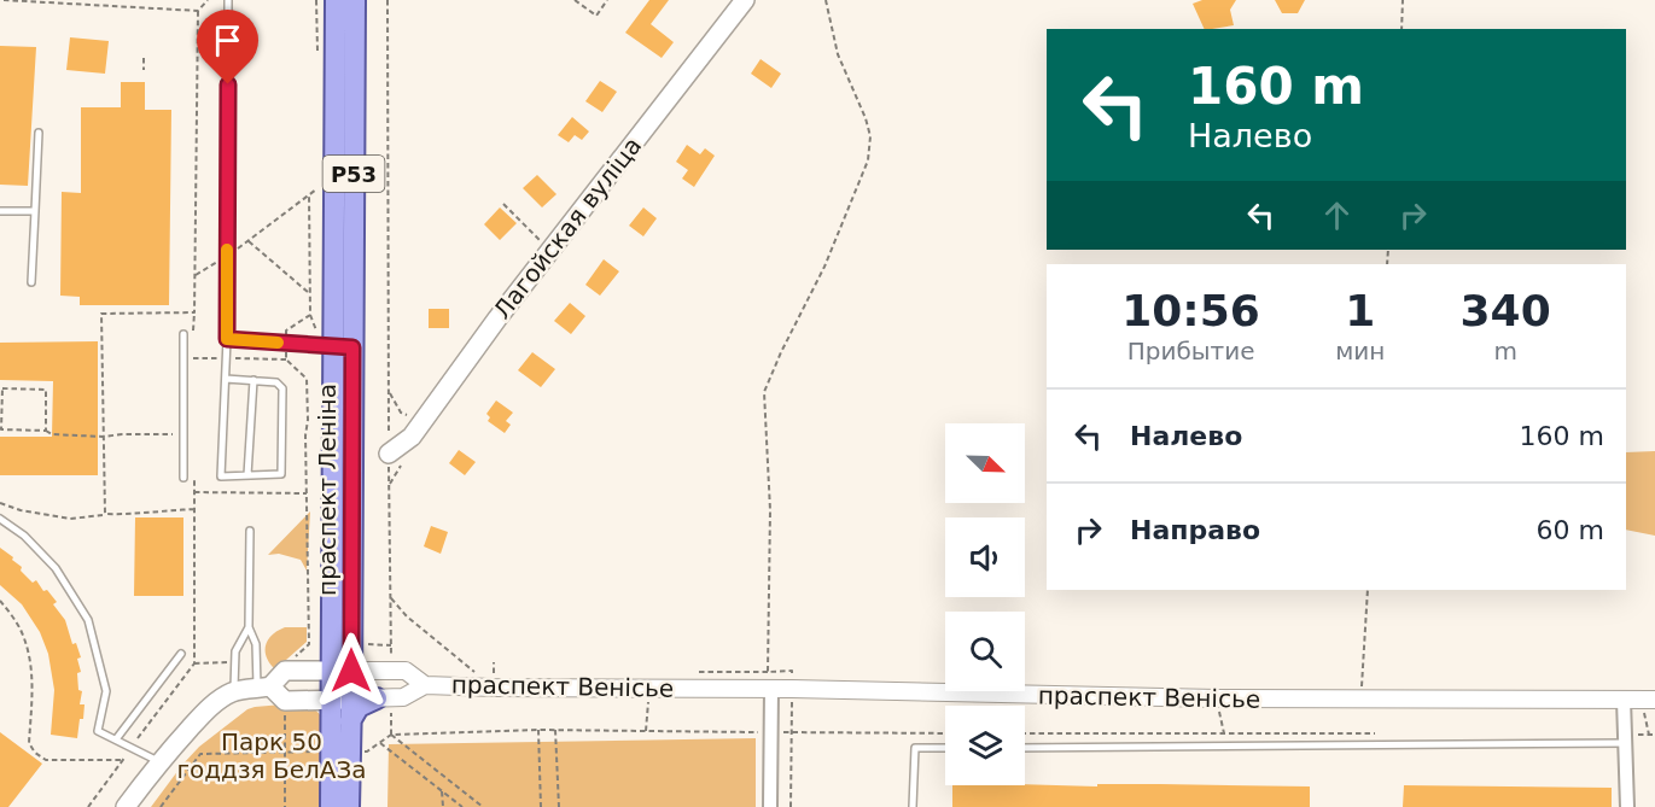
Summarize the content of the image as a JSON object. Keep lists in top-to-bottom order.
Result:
{
  "streets": {
    "main road": ["Р53", "Лагойская вуліца", "праспект Леніна"],
    "street": ["праспект Венісье"]
  },
  "crossings": [
    ["праспект Леніна", "праспект Венісье"]
  ],
  "parks": ["Парк 50 годдзя БелАЗа"],
  "north": "bottom right",
  "page": {
    "turn": ["160 m", "Налево"],
    "eta": [
      "10:56",
      "Прибытие",
      "1",
      "мин",
      "340",
      "m"
    ],
    "list": [
      {
        "name": "Налево",
        "value": "160 m"
      },
      {
        "name": "Направо",
        "value": "60 m"
      }
    ]
  }
}
